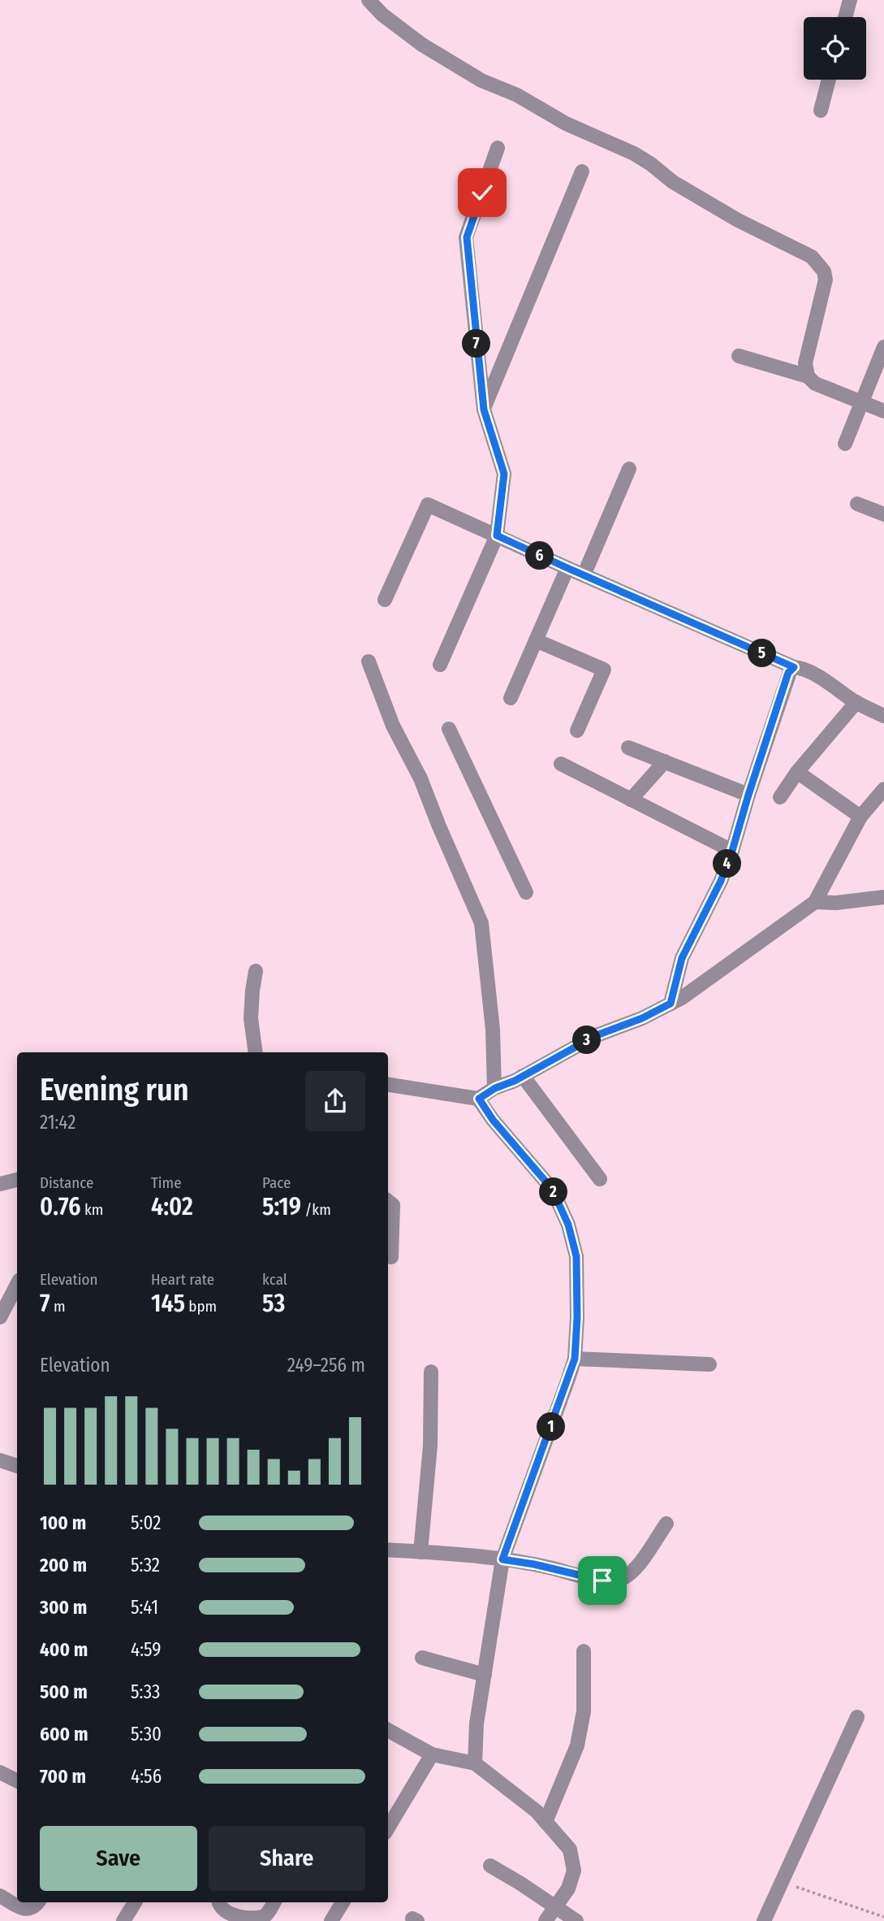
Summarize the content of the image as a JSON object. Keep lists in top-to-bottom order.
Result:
{
  "page": {
    "pins": [
      "7",
      "6",
      "5",
      "4",
      "3",
      "2",
      "1"
    ],
    "heading": ["Evening run", "21:42"],
    "stats": [
      ["Distance", "0.76 km"],
      ["Time", "4:02"],
      ["Pace", "5:19 /km"],
      ["Elevation", "7 m"],
      ["Heart rate", "145 bpm"],
      ["kcal", "53"]
    ],
    "chart": ["Elevation", "249–256 m"],
    "list": [
      {
        "name": "100 m",
        "note": "5:02"
      },
      {
        "name": "200 m",
        "note": "5:32"
      },
      {
        "name": "300 m",
        "note": "5:41"
      },
      {
        "name": "400 m",
        "note": "4:59"
      },
      {
        "name": "500 m",
        "note": "5:33"
      },
      {
        "name": "600 m",
        "note": "5:30"
      },
      {
        "name": "700 m",
        "note": "4:56"
      }
    ],
    "buttons": ["Save", "Share"]
  }
}
